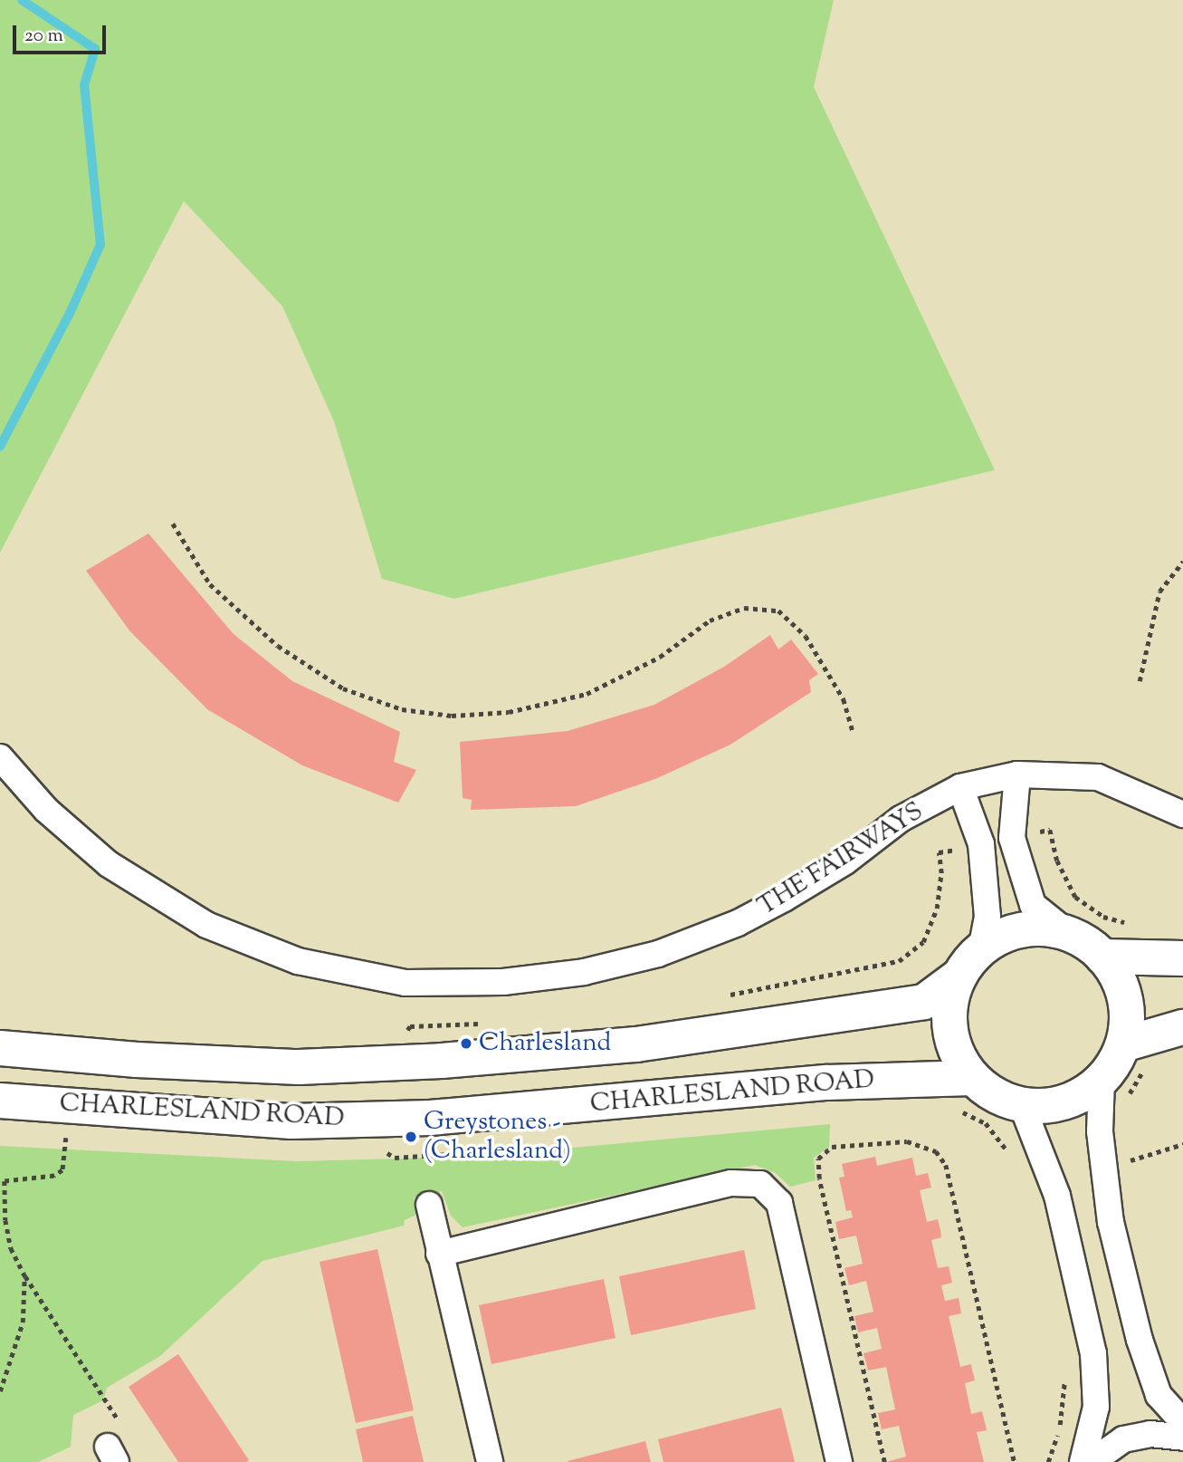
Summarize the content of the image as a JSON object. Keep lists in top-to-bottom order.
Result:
{
  "streets": {
    "main road": ["CHARLESLAND ROAD"],
    "street": ["THE FAIRWAYS"]
  },
  "places": ["Charlesland", "Greystones - (Charlesland)"],
  "scale_bar": "20 m"
}
